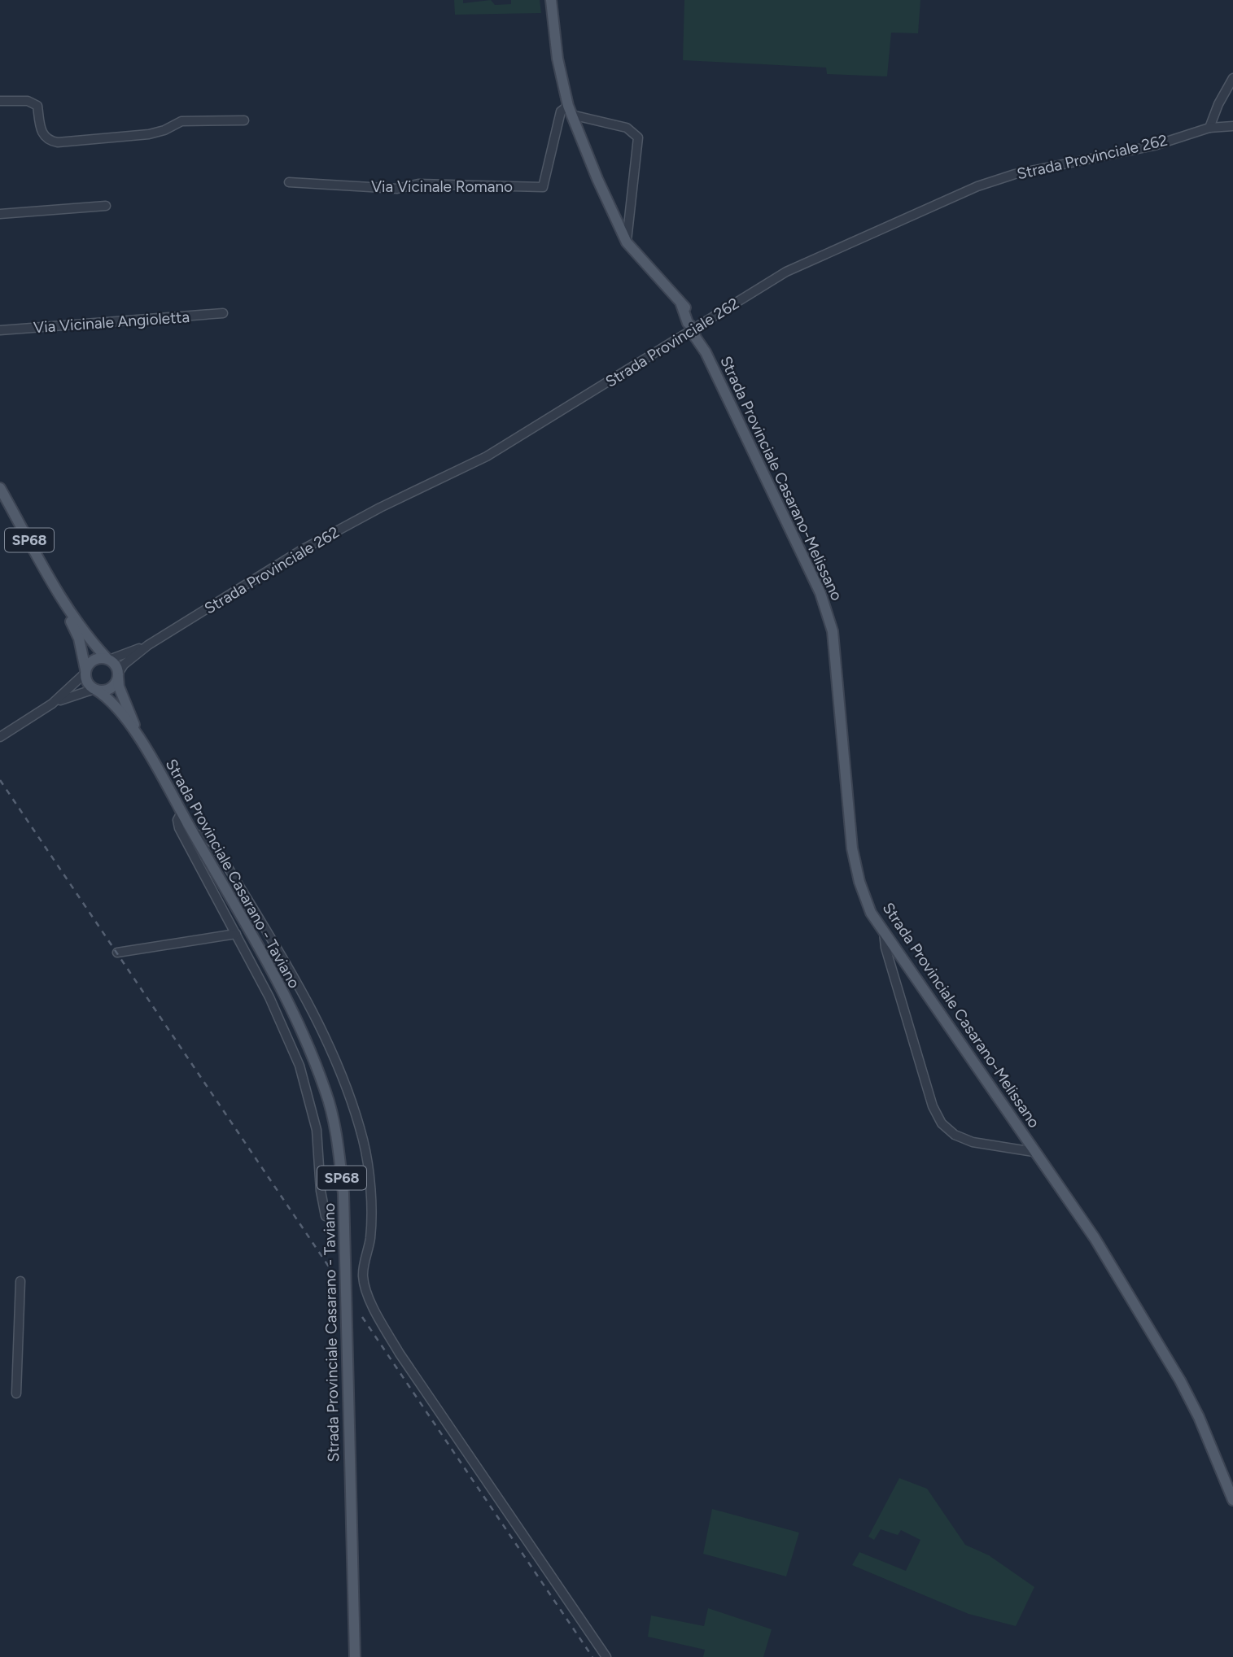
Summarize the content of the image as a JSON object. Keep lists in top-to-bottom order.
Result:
{
  "streets": {
    "main road": ["Strada Provinciale Casarano-Melissano", "SP68", "Strada Provinciale Casarano - Taviano"],
    "street": ["Strada Provinciale 262", "Via Vicinale Romano", "Via Vicinale Angioletta"]
  },
  "crossings": [
    ["Strada Provinciale 262", "Strada Provinciale Casarano-Melissano"],
    ["Via Vicinale Romano", "Strada Provinciale Casarano-Melissano"]
  ]
}
